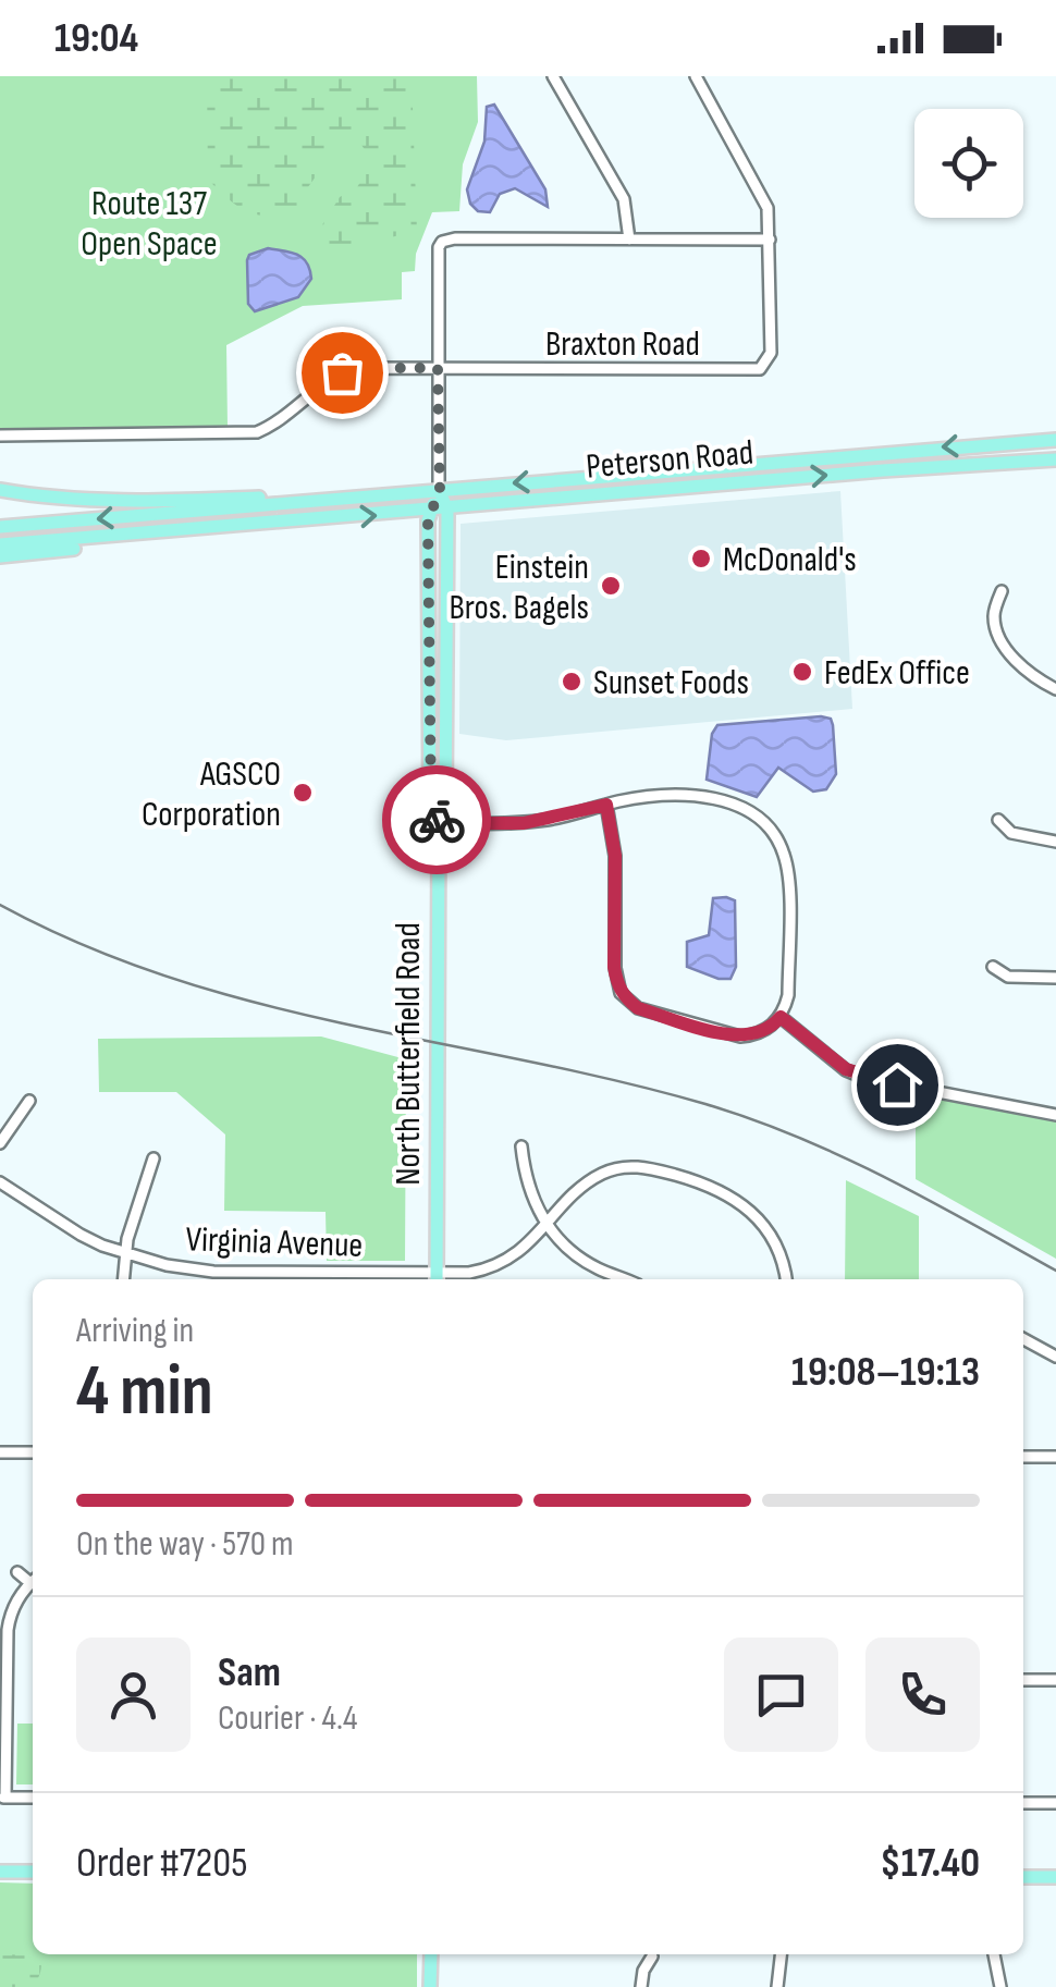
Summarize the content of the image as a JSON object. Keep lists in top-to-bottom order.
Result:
{
  "streets": {
    "main road": ["Peterson Road", "North Butterfield Road"],
    "street": ["Braxton Road", "Virginia Avenue"]
  },
  "crossings": [
    ["Braxton Road", "North Butterfield Road"],
    ["Peterson Road", "North Butterfield Road"],
    ["North Butterfield Road", "Virginia Avenue"]
  ],
  "parks": ["Route 137 Open Space"],
  "places": [
    "McDonald's",
    "Einstein Bros. Bagels",
    "FedEx Office",
    "Sunset Foods",
    "AGSCO Corporation"
  ],
  "page": {
    "status": "19:04",
    "heading": ["4 min", "Arriving in", "19:08–19:13"],
    "panel": [
      "Sam",
      "Courier · 4.4",
      "Order #7205",
      "$17.40"
    ],
    "bar": "On the way · 570 m"
  }
}
